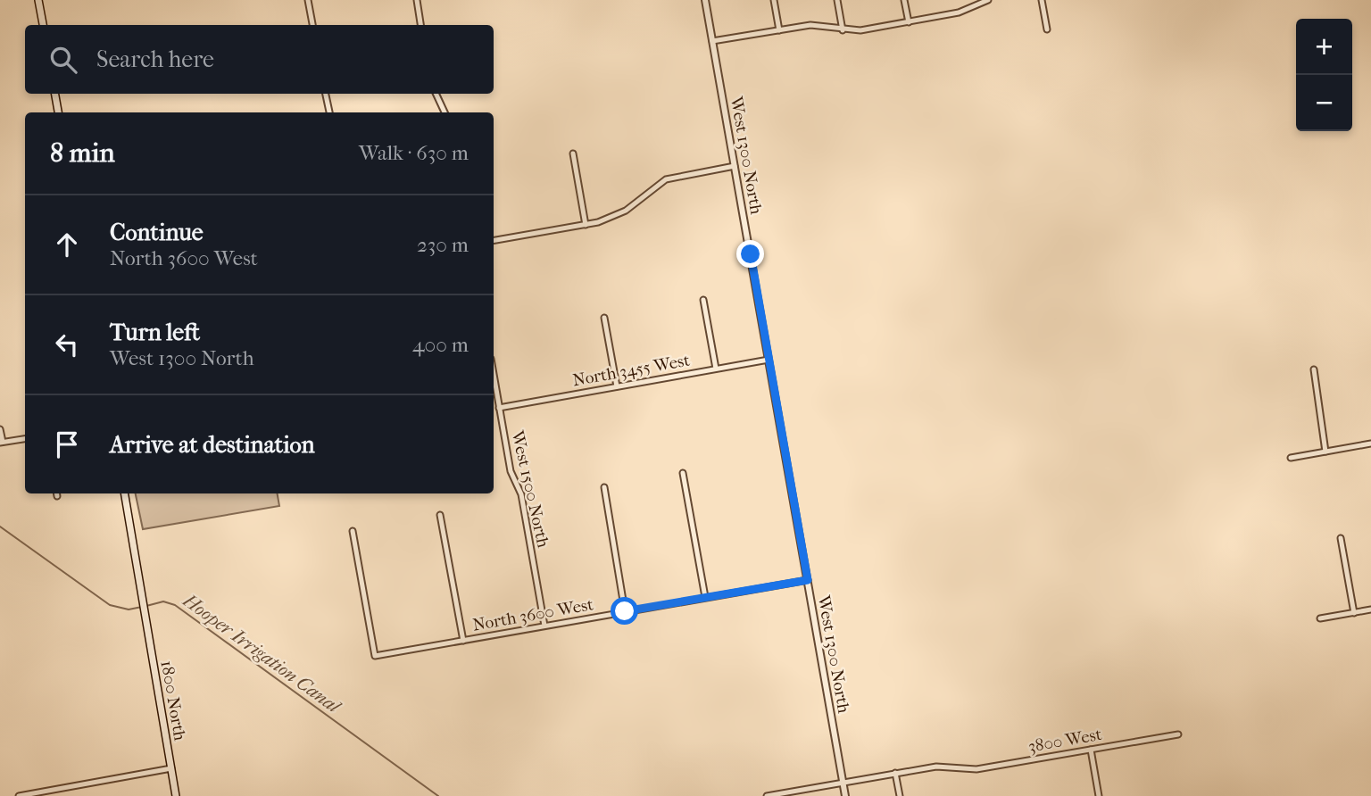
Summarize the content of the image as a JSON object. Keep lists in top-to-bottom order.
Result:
{
  "streets": {
    "main road": ["1800 North"],
    "street": [
      "West 1300 North",
      "North 3455 West",
      "West 1500 North",
      "North 3600 West",
      "3800 West"
    ]
  },
  "crossings": [
    ["West 1300 North", "North 3455 West"],
    ["West 1300 North", "North 3600 West"],
    ["West 1300 North", "3800 West"],
    ["North 3455 West", "West 1500 North"],
    ["West 1500 North", "North 3600 West"]
  ],
  "water": ["Hooper Irrigation Canal"],
  "page": {
    "map_buttons": ["+", "−"],
    "search": "Search here",
    "heading": ["8 min", "Walk · 630 m"],
    "list": [
      ["Continue", "North 3600 West", "230 m"],
      ["Turn left", "West 1300 North", "400 m"],
      "Arrive at destination"
    ]
  }
}
